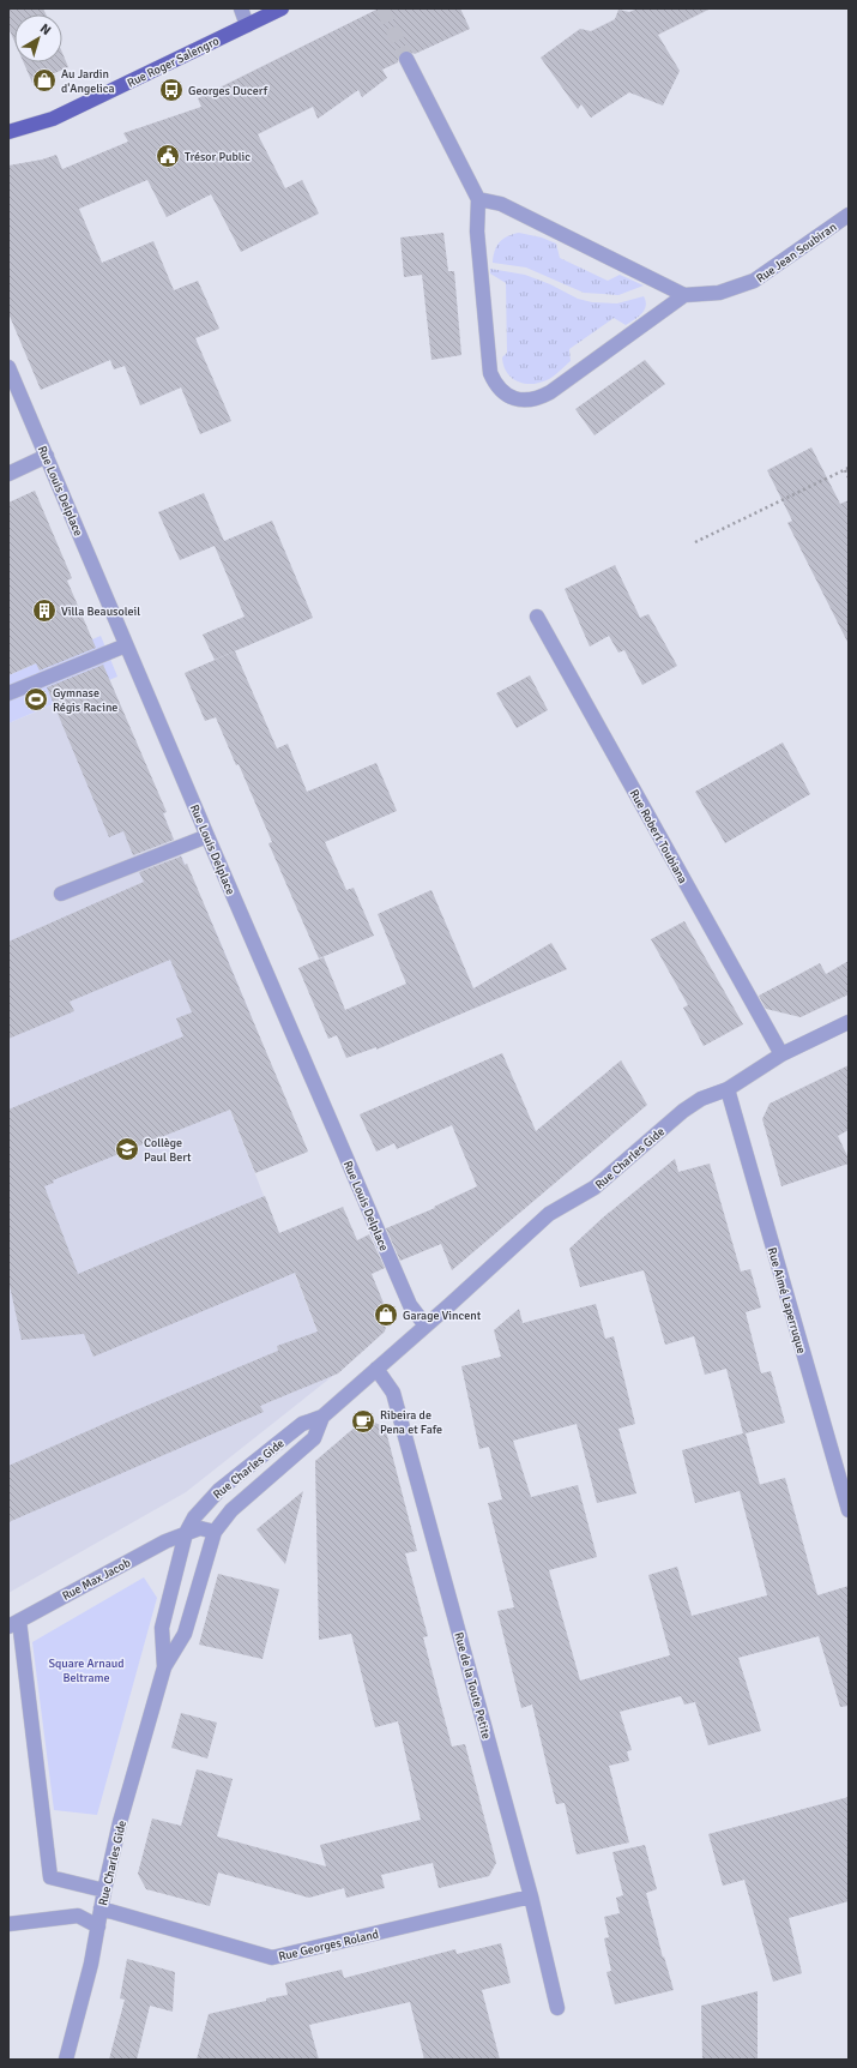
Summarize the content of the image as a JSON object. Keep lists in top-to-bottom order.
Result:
{
  "streets": {
    "main road": ["Rue Roger Salengro"],
    "street": [
      "Rue Jean Soubiran",
      "Rue Louis Delplace",
      "Rue Robert Toubiana",
      "Rue Charles Gide",
      "Rue Aimé Laperruque",
      "Rue Max Jacob",
      "Rue de la Toute Petite",
      "Rue Georges Roland"
    ]
  },
  "crossings": [
    ["Rue Louis Delplace", "Rue Charles Gide"],
    ["Rue Robert Toubiana", "Rue Charles Gide"],
    ["Rue Charles Gide", "Rue Aimé Laperruque"],
    ["Rue Charles Gide", "Rue Max Jacob"],
    ["Rue Charles Gide", "Rue de la Toute Petite"],
    ["Rue Charles Gide", "Rue Georges Roland"],
    ["Rue de la Toute Petite", "Rue Georges Roland"]
  ],
  "parks": ["Square Arnaud Beltrame"],
  "places": {
    "shop": ["Au Jardin d'Angelica", "Garage Vincent"],
    "bus stop": ["Georges Ducerf"],
    "public building": ["Trésor Public"],
    "building": ["Villa Beausoleil"],
    "sports": ["Gymnase Régis Racine"],
    "school or university": ["Collège Paul Bert"],
    "cafe": ["Ribeira de Pena et Fafe"]
  },
  "north": "top right"
}
